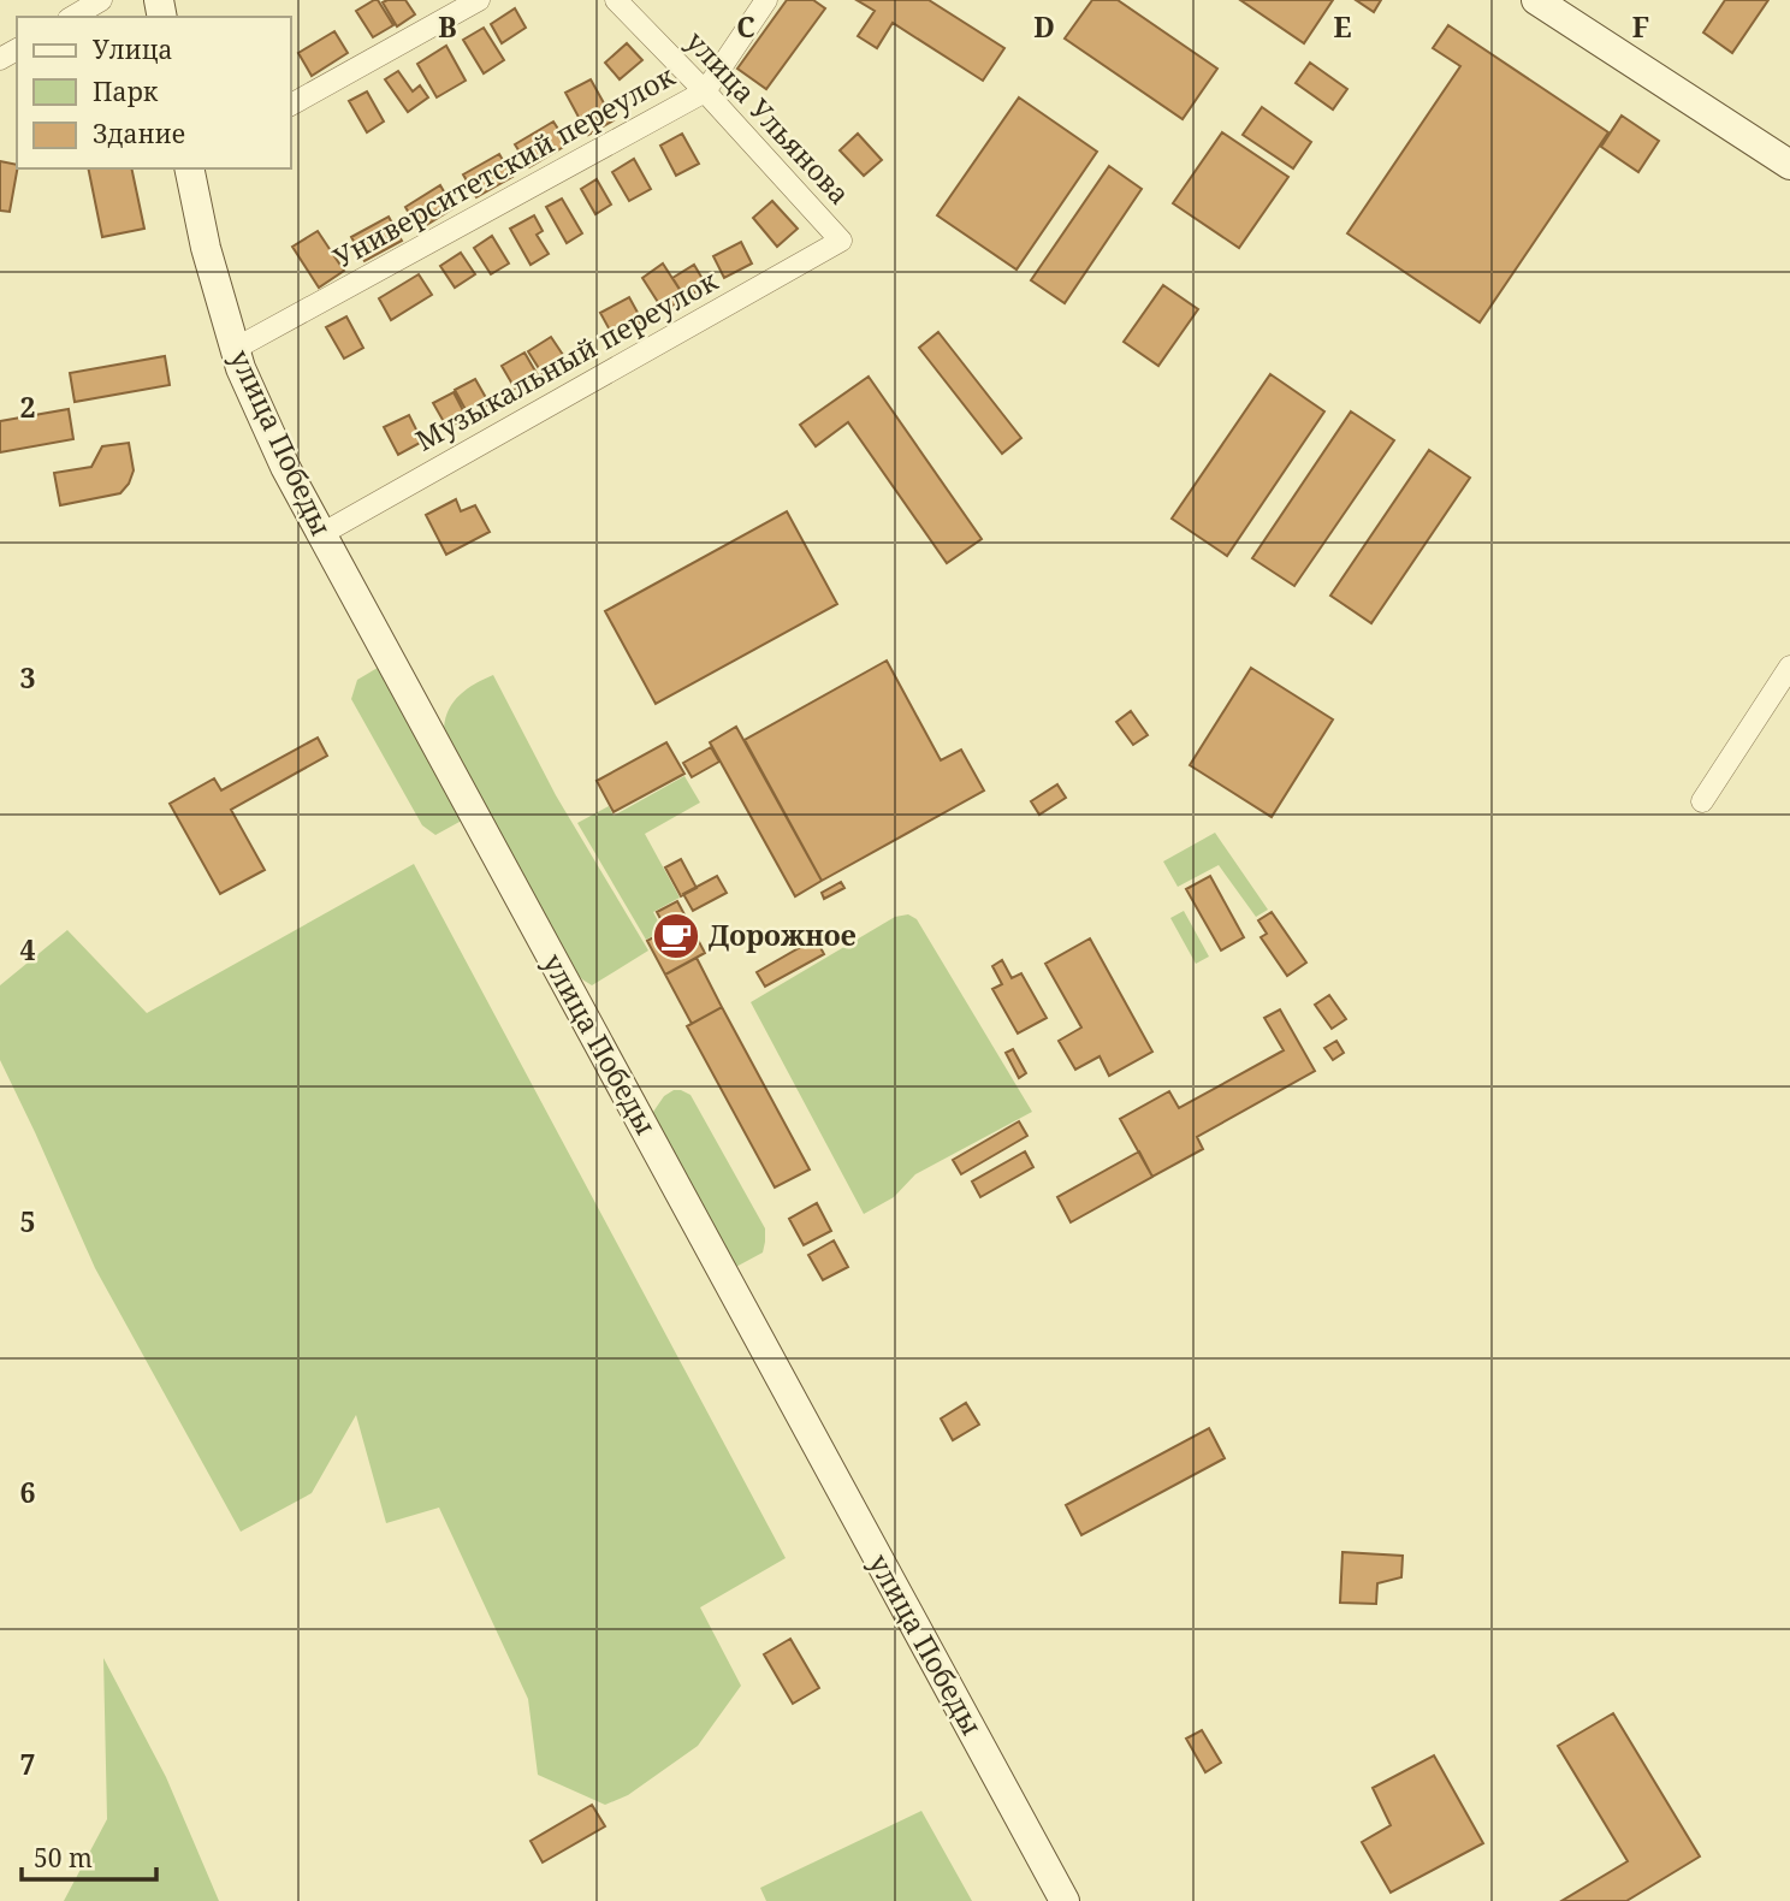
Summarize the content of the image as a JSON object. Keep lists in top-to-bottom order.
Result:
{
  "streets": {
    "main road": ["улица Победы"],
    "street": ["улица Ульянова", "Университетский переулок", "Музыкальный переулок"]
  },
  "crossings": [
    ["улица Ульянова", "Университетский переулок"],
    ["улица Ульянова", "Музыкальный переулок"],
    ["Университетский переулок", "улица Победы"],
    ["Музыкальный переулок", "улица Победы"]
  ],
  "places": {
    "cafe": ["Дорожное"]
  },
  "legend": ["Улица", "Парк", "Здание"],
  "scale_bar": "50 m",
  "grid": {
    "columns": [
      "B",
      "C",
      "D",
      "E",
      "F"
    ],
    "rows": [
      "2",
      "3",
      "4",
      "5",
      "6",
      "7"
    ]
  }
}
